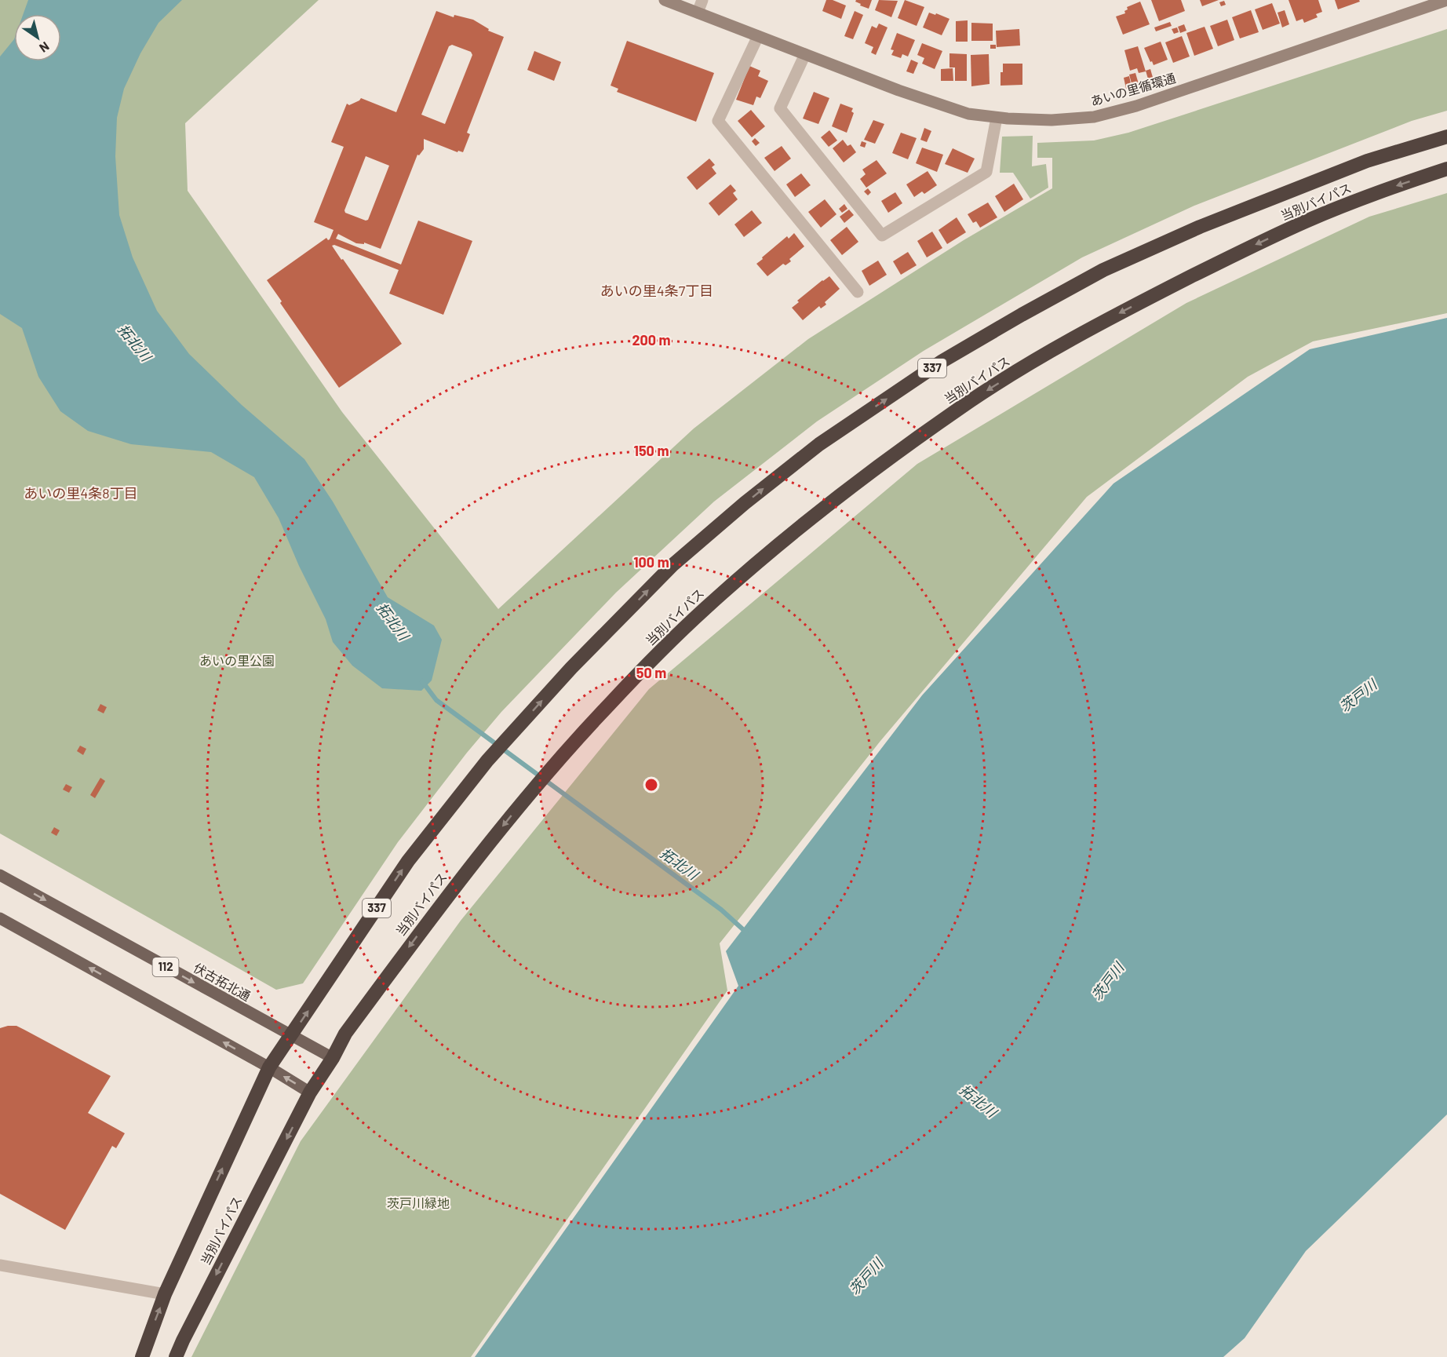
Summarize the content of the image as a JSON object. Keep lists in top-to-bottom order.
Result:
{
  "streets": {
    "highway": ["当別バイパス", "337"],
    "main road": ["112", "伏古拓北通"],
    "street": ["あいの里循環通"]
  },
  "crossings": [
    ["当別バイパス", "伏古拓北通"]
  ],
  "districts": ["あいの里4条7丁目", "あいの里4条8丁目"],
  "water": ["拓北川", "茨戸川"],
  "parks": ["あいの里公園", "茨戸川緑地"],
  "north": "bottom right",
  "rings": [
    "200 m",
    "150 m",
    "100 m",
    "50 m"
  ]
}
